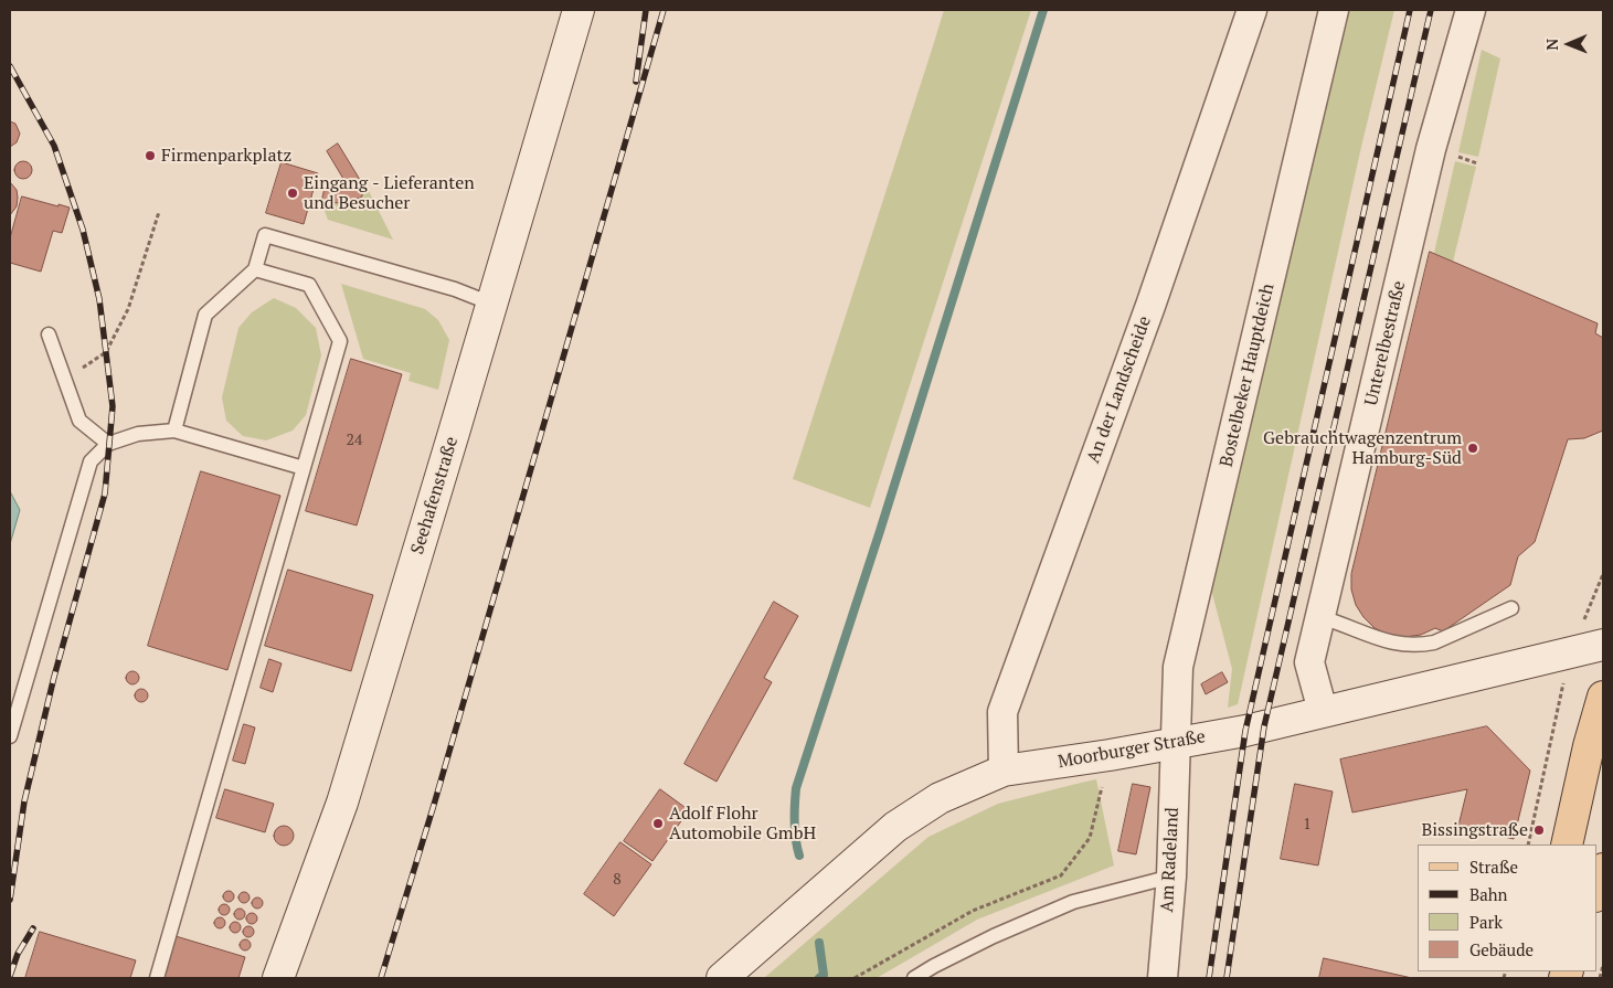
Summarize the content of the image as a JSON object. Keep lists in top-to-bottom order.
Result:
{
  "streets": {
    "main road": ["Seehafenstraße", "Moorburger Straße"],
    "street": [
      "Unterelbestraße",
      "Bostelbeker Hauptdeich",
      "An der Landscheide",
      "Am Radeland"
    ]
  },
  "crossings": [
    ["Unterelbestraße", "Moorburger Straße"],
    ["Bostelbeker Hauptdeich", "Moorburger Straße"],
    ["Bostelbeker Hauptdeich", "Am Radeland"],
    ["An der Landscheide", "Moorburger Straße"],
    ["Moorburger Straße", "Am Radeland"]
  ],
  "places": [
    "Firmenparkplatz",
    "Eingang - Lieferanten und Besucher",
    "Gebrauchtwagenzentrum Hamburg-Süd",
    "Adolf Flohr Automobile GmbH",
    "Bissingstraße"
  ],
  "house_numbers": ["24", "1", "8"],
  "legend": [
    "Straße",
    "Bahn",
    "Park",
    "Gebäude"
  ],
  "north": "left"
}
